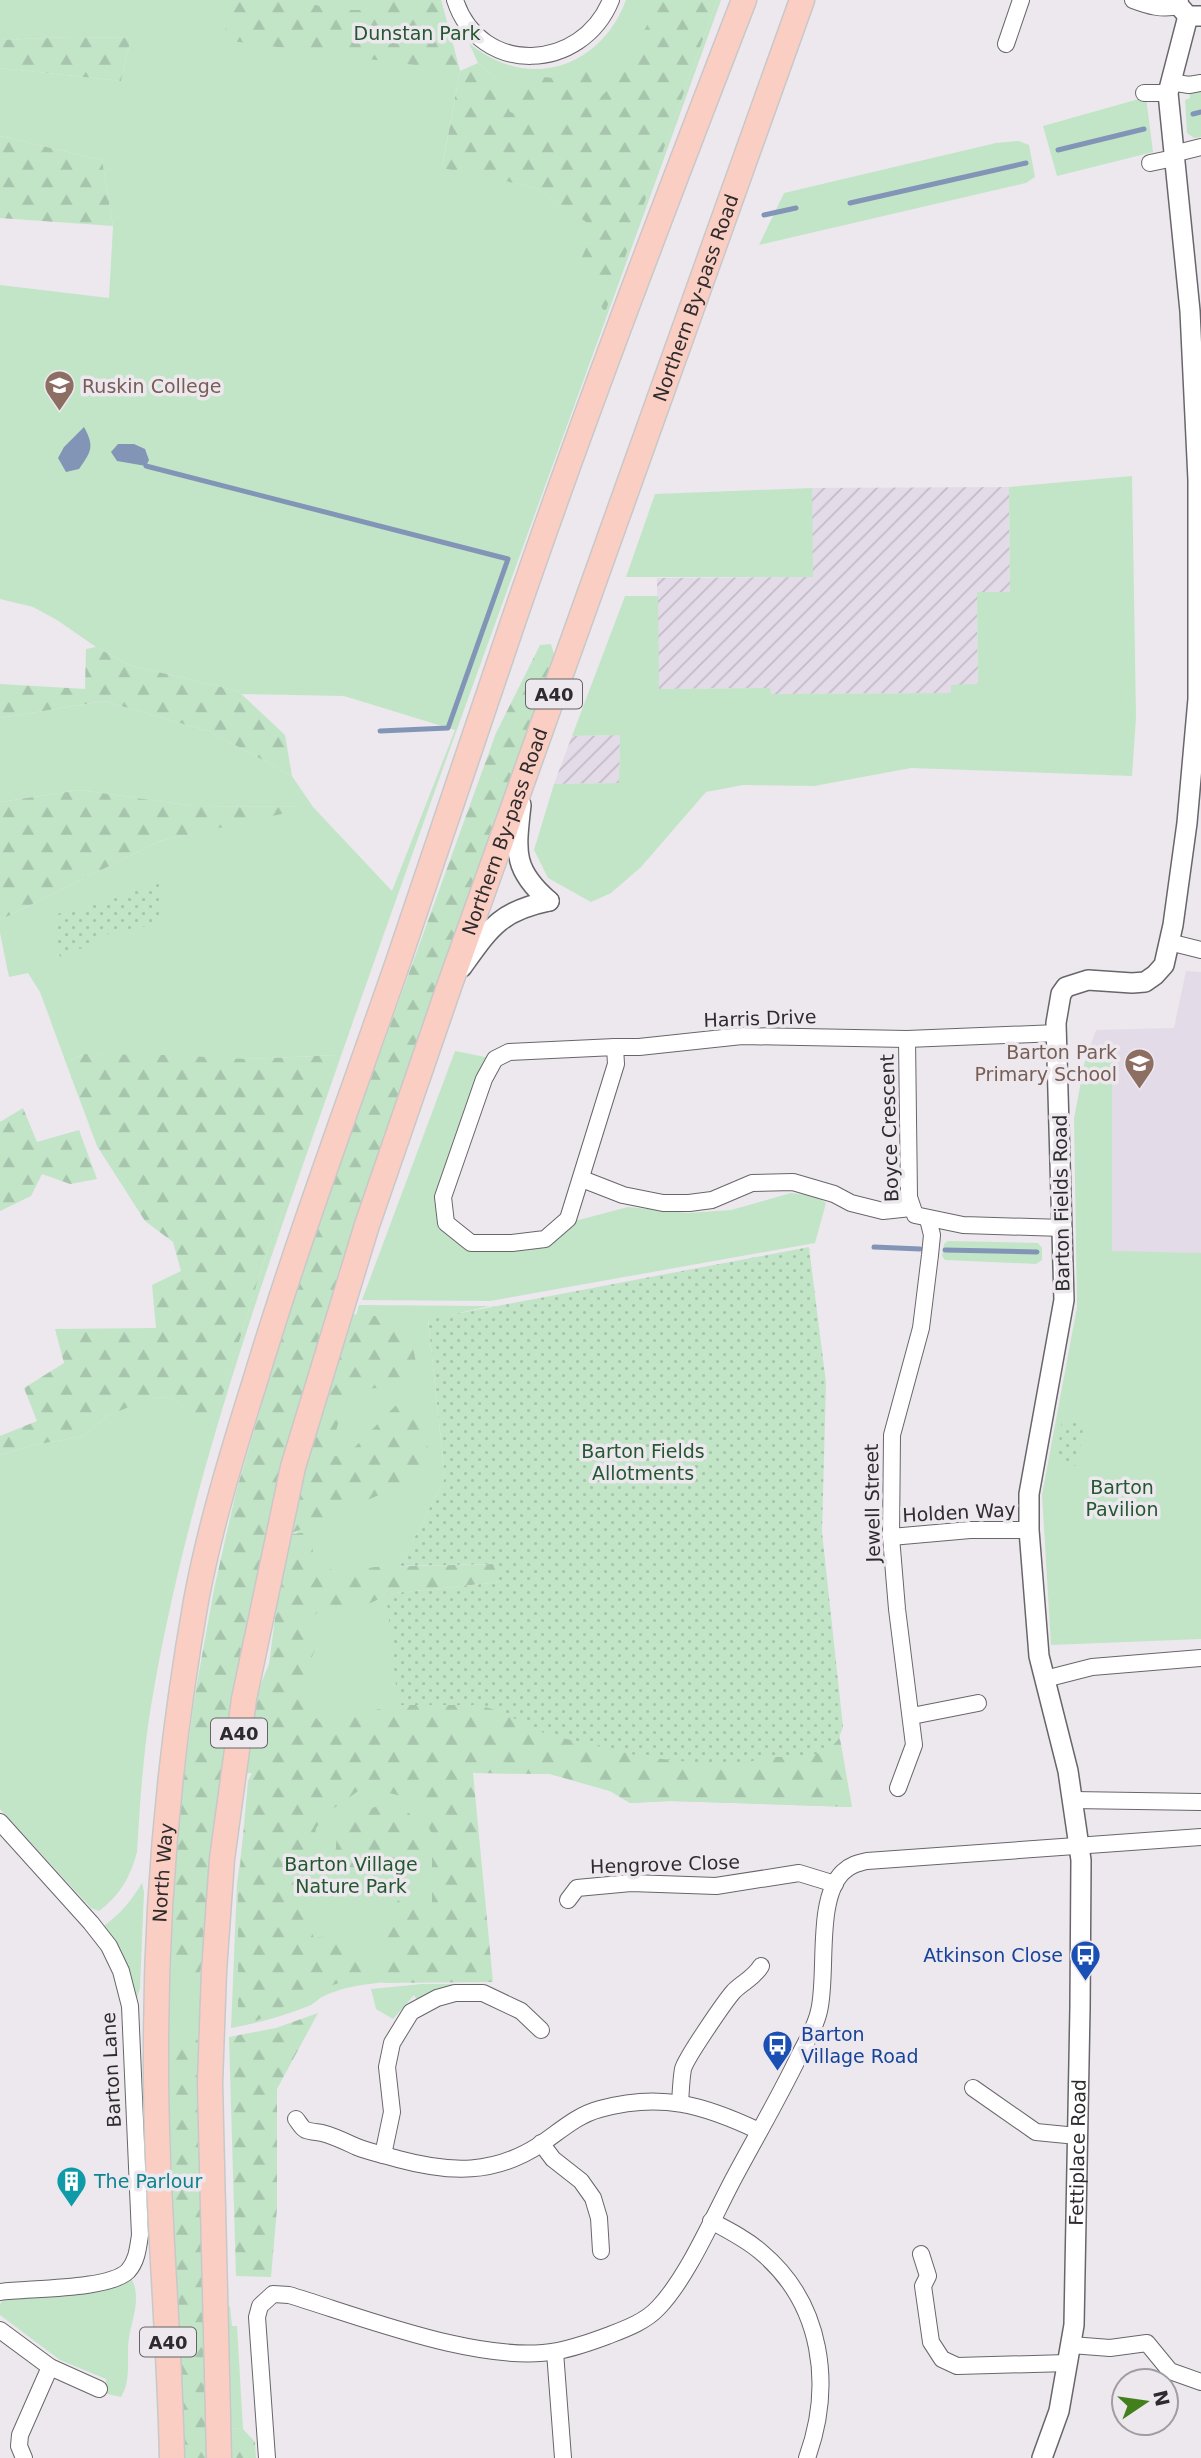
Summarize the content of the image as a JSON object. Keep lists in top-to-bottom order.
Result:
{
  "streets": {
    "highway": ["Northern By-pass Road", "A40", "North Way"],
    "street": [
      "Harris Drive",
      "Boyce Crescent",
      "Barton Fields Road",
      "Jewell Street",
      "Holden Way",
      "Hengrove Close",
      "Barton Lane",
      "Fettiplace Road"
    ]
  },
  "crossings": [
    ["Harris Drive", "Boyce Crescent"],
    ["Boyce Crescent", "Barton Fields Road"],
    ["Boyce Crescent", "Jewell Street"],
    ["Barton Fields Road", "Holden Way"],
    ["Barton Fields Road", "Fettiplace Road"],
    ["Jewell Street", "Holden Way"]
  ],
  "parks": [
    "Dunstan Park",
    "Barton Fields Allotments",
    "Barton Pavilion",
    "Barton Village Nature Park"
  ],
  "places": {
    "school or university": ["Ruskin College", "Barton Park Primary School"],
    "bus stop": ["Atkinson Close", "Barton Village Road"],
    "building": ["The Parlour"]
  },
  "north": "right"
}
